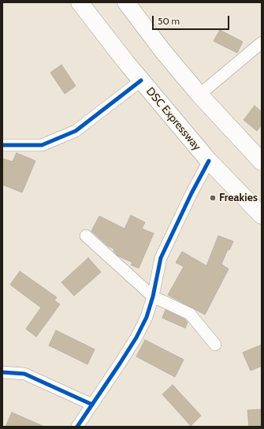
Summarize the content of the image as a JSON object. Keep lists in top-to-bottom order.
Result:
{
  "streets": {
    "main road": ["DSC Expressway"]
  },
  "places": ["Freakies"],
  "scale_bar": "50 m"
}
